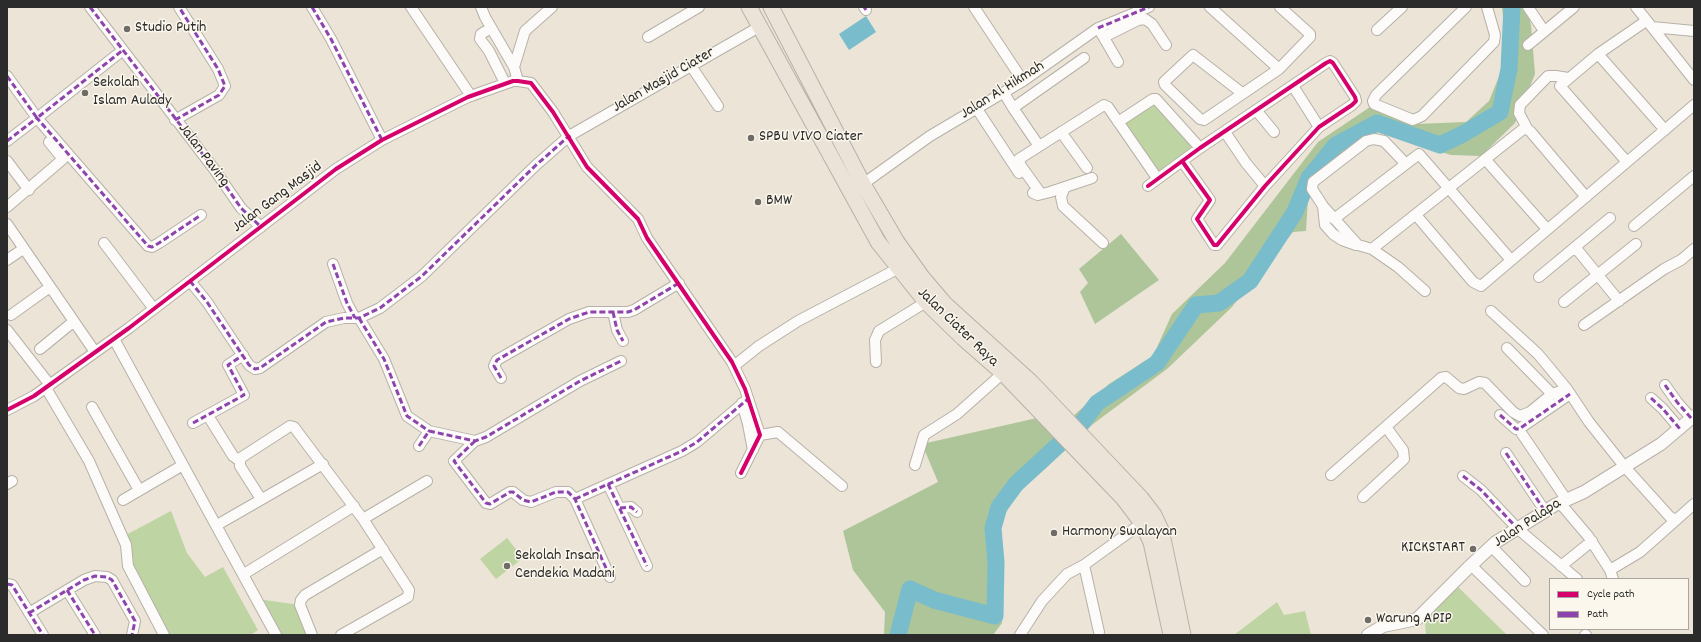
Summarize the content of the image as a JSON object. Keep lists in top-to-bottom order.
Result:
{
  "streets": {
    "main road": ["Jalan Ciater Raya"],
    "street": [
      "Jalan Masjid Ciater",
      "Jalan Al Hikmah",
      "Jalan Paving",
      "Jalan Gang Masjid",
      "Jalan Palapa"
    ]
  },
  "crossings": [
    ["Jalan Masjid Ciater", "Jalan Ciater Raya"],
    ["Jalan Al Hikmah", "Jalan Ciater Raya"],
    ["Jalan Paving", "Jalan Gang Masjid"]
  ],
  "places": [
    "Studio Putih",
    "Sekolah Islam Aulady",
    "SPBU VIVO Ciater",
    "BMW",
    "Harmony Swalayan",
    "KICKSTART",
    "Sekolah Insan Cendekia Madani",
    "Warung APIP"
  ],
  "legend": ["Cycle path", "Path"]
}
